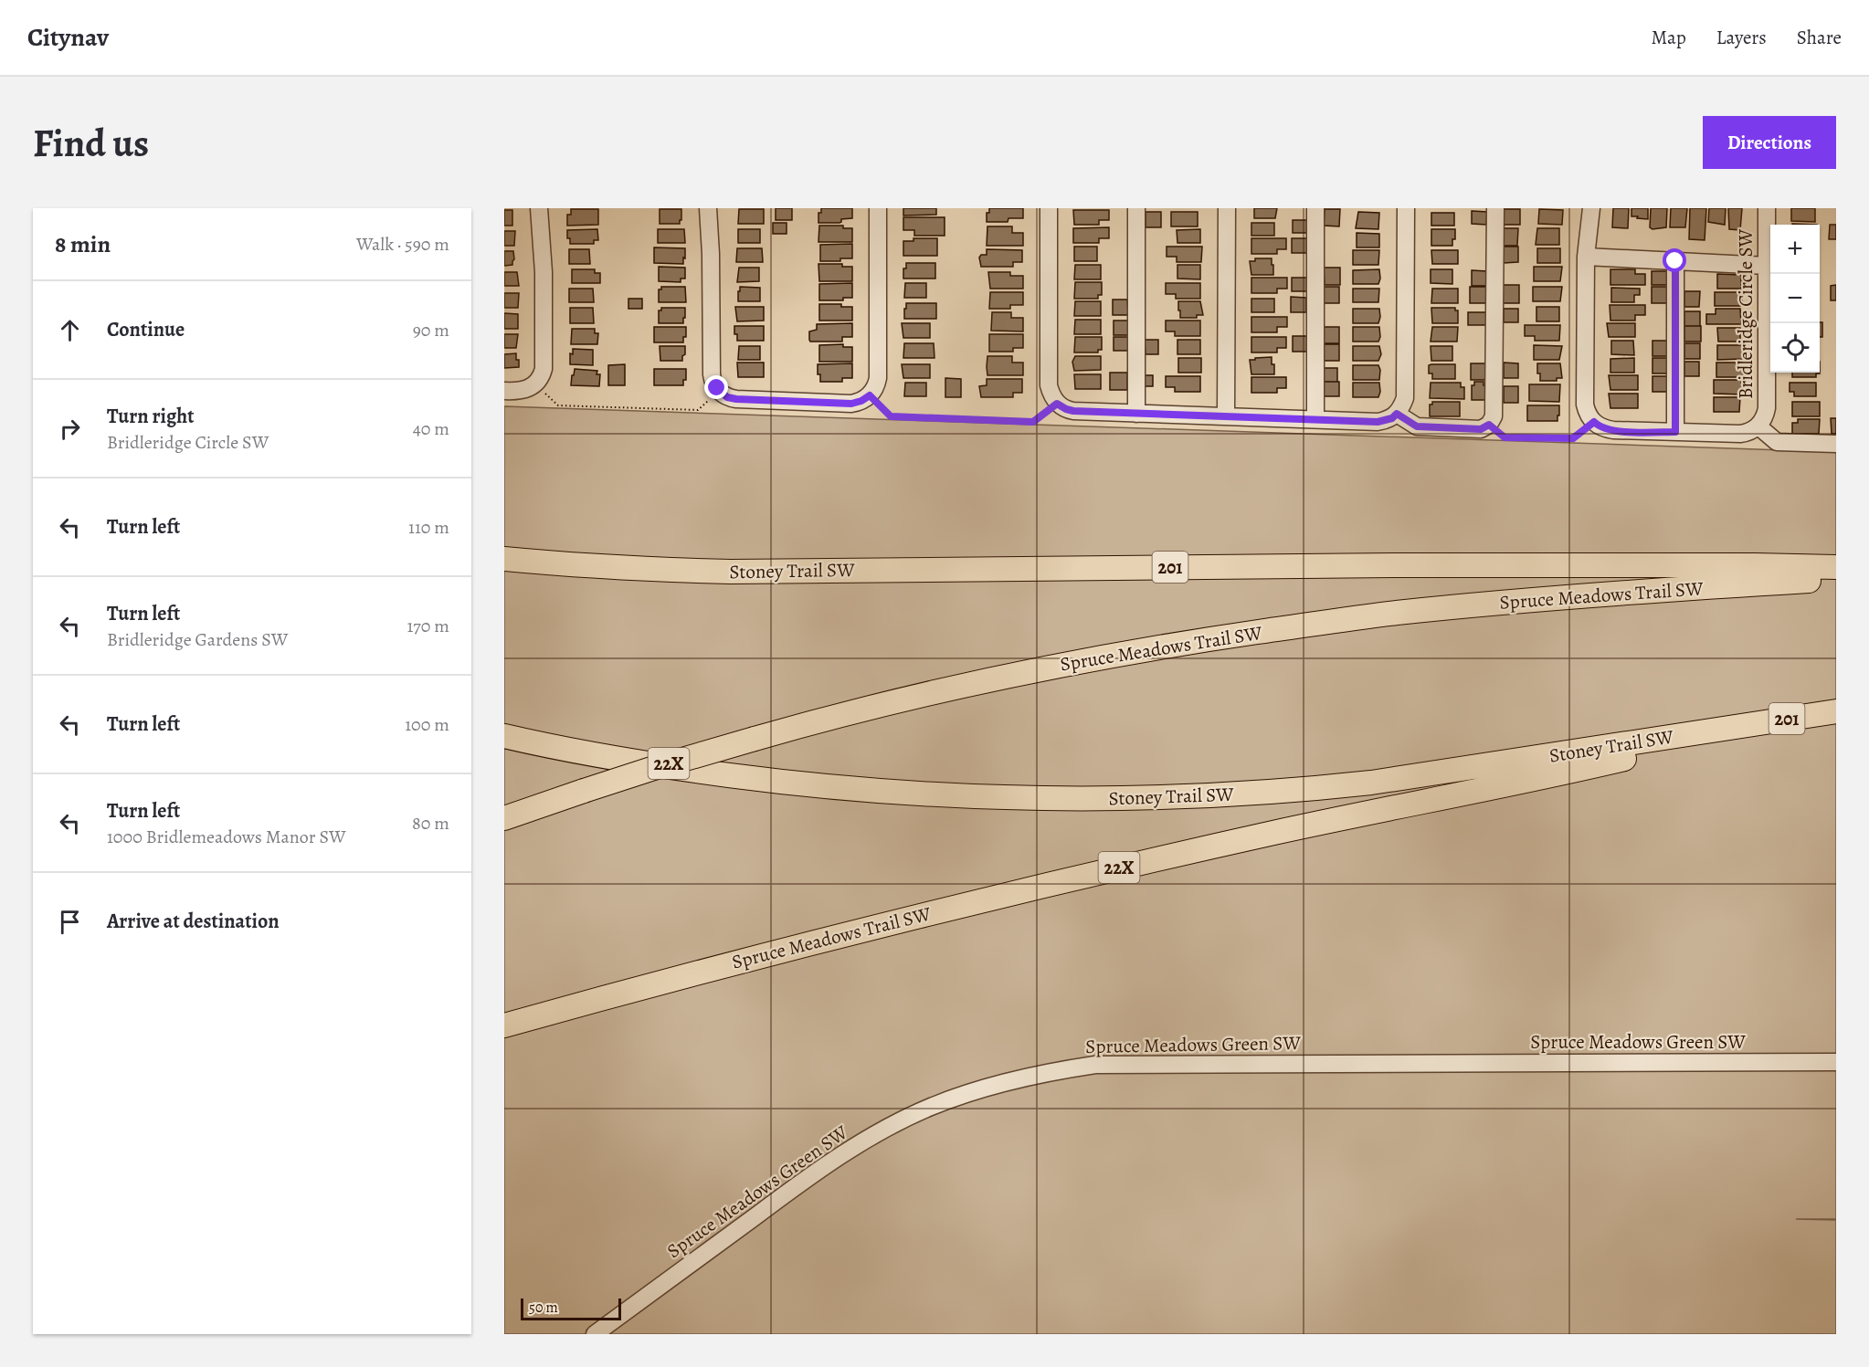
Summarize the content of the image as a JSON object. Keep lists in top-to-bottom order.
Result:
{
  "streets": {
    "highway": [
      "201",
      "Stoney Trail SW",
      "Spruce Meadows Trail SW",
      "22X"
    ],
    "street": ["Bridleridge Circle SW", "Spruce Meadows Green SW"]
  },
  "crossings": [
    ["Stoney Trail SW", "Spruce Meadows Trail SW"]
  ],
  "scale_bar": "50 m",
  "page": {
    "header": "Citynav",
    "nav": ["Map", "Layers", "Share"],
    "buttons": "Directions",
    "title": "Find us",
    "heading": ["8 min", "Walk · 590 m"],
    "map_buttons": ["+", "−"],
    "list": [
      ["Continue", "90 m"],
      ["Turn right", "Bridleridge Circle SW", "40 m"],
      ["Turn left", "110 m"],
      ["Turn left", "Bridleridge Gardens SW", "170 m"],
      ["Turn left", "100 m"],
      ["Turn left", "1000 Bridlemeadows Manor SW", "80 m"],
      "Arrive at destination"
    ],
    "scale": "50 m"
  }
}
